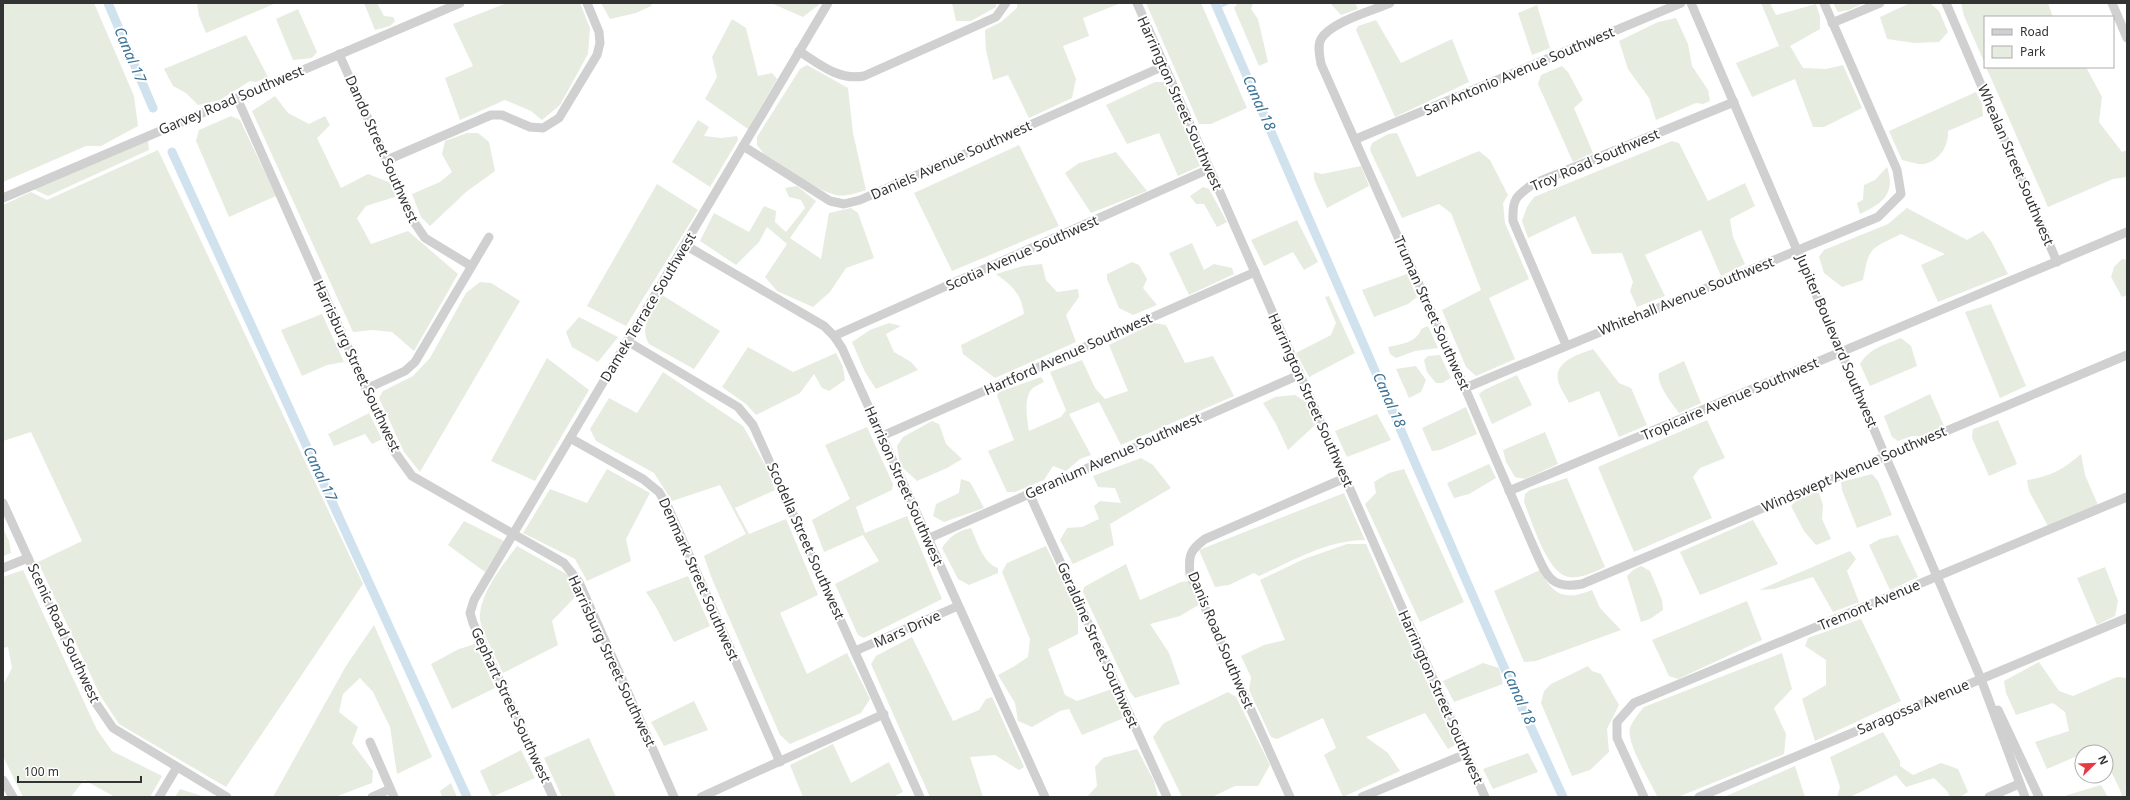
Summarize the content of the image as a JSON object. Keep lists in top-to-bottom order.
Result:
{
  "streets": {
    "street": [
      "San Antonio Avenue Southwest",
      "Garvey Road Southwest",
      "Harrington Street Southwest",
      "Dando Street Southwest",
      "Daniels Avenue Southwest",
      "Troy Road Southwest",
      "Whealan Street Southwest",
      "Scotia Avenue Southwest",
      "Whitehall Avenue Southwest",
      "Damek Terrace Southwest",
      "Truman Street Southwest",
      "Jupiter Boulevard Southwest",
      "Hartford Avenue Southwest",
      "Harrisburg Street Southwest",
      "Tropicaire Avenue Southwest",
      "Geranium Avenue Southwest",
      "Windswept Avenue Southwest",
      "Harrison Street Southwest",
      "Scodella Street Southwest",
      "Denmark Street Southwest",
      "Tremont Avenue",
      "Mars Drive",
      "Scenic Road Southwest",
      "Danis Road Southwest",
      "Geraldine Street Southwest",
      "Gephart Street Southwest",
      "Saragossa Avenue"
    ]
  },
  "crossings": [
    ["San Antonio Avenue Southwest", "Truman Street Southwest"],
    ["Garvey Road Southwest", "Dando Street Southwest"],
    ["Garvey Road Southwest", "Harrisburg Street Southwest"],
    ["Harrington Street Southwest", "Daniels Avenue Southwest"],
    ["Harrington Street Southwest", "Scotia Avenue Southwest"],
    ["Harrington Street Southwest", "Hartford Avenue Southwest"],
    ["Harrington Street Southwest", "Geranium Avenue Southwest"],
    ["Harrington Street Southwest", "Danis Road Southwest"],
    ["Daniels Avenue Southwest", "Damek Terrace Southwest"],
    ["Troy Road Southwest", "Whitehall Avenue Southwest"],
    ["Troy Road Southwest", "Jupiter Boulevard Southwest"],
    ["Whealan Street Southwest", "Tropicaire Avenue Southwest"],
    ["Scotia Avenue Southwest", "Harrison Street Southwest"],
    ["Whitehall Avenue Southwest", "Truman Street Southwest"],
    ["Whitehall Avenue Southwest", "Jupiter Boulevard Southwest"],
    ["Damek Terrace Southwest", "Harrisburg Street Southwest"],
    ["Damek Terrace Southwest", "Harrison Street Southwest"],
    ["Damek Terrace Southwest", "Scodella Street Southwest"],
    ["Damek Terrace Southwest", "Denmark Street Southwest"],
    ["Damek Terrace Southwest", "Gephart Street Southwest"],
    ["Truman Street Southwest", "Tropicaire Avenue Southwest"],
    ["Truman Street Southwest", "Windswept Avenue Southwest"],
    ["Jupiter Boulevard Southwest", "Tropicaire Avenue Southwest"],
    ["Jupiter Boulevard Southwest", "Windswept Avenue Southwest"],
    ["Jupiter Boulevard Southwest", "Tremont Avenue"],
    ["Jupiter Boulevard Southwest", "Saragossa Avenue"],
    ["Hartford Avenue Southwest", "Harrison Street Southwest"],
    ["Geranium Avenue Southwest", "Harrison Street Southwest"],
    ["Geranium Avenue Southwest", "Geraldine Street Southwest"],
    ["Harrison Street Southwest", "Mars Drive"],
    ["Scodella Street Southwest", "Mars Drive"]
  ],
  "water": ["Canal 17", "Canal 18"],
  "legend": ["Road", "Park"],
  "scale_bar": "100 m",
  "north": "top right"
}
